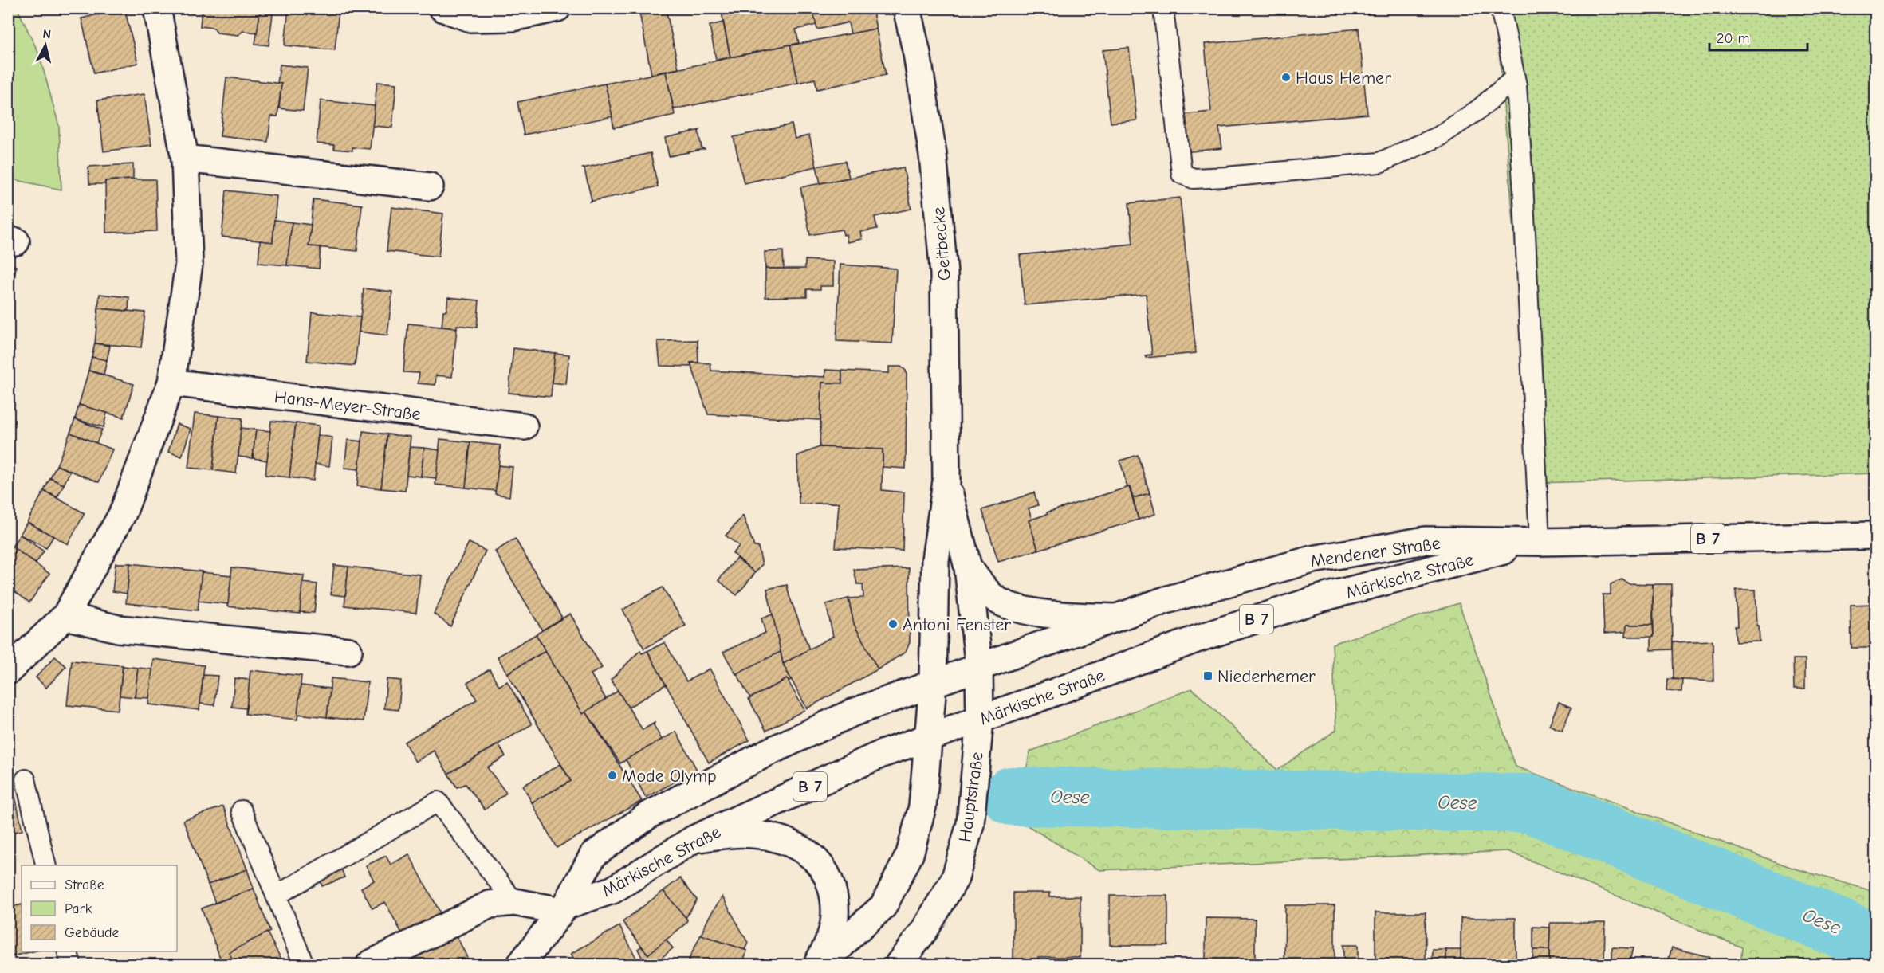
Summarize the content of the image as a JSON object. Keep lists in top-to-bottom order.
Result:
{
  "streets": {
    "street": [
      "Geitbecke",
      "Hans-Meyer-Straße",
      "B 7",
      "Mendener Straße",
      "Märkische Straße",
      "Hauptstraße"
    ]
  },
  "crossings": [
    ["Geitbecke", "Mendener Straße"],
    ["Geitbecke", "Märkische Straße"],
    ["Geitbecke", "Hauptstraße"],
    ["Mendener Straße", "Märkische Straße"],
    ["Mendener Straße", "Hauptstraße"],
    ["Märkische Straße", "Hauptstraße"]
  ],
  "water": ["Oese"],
  "places": {
    "other": ["Haus Hemer", "Antoni Fenster", "Mode Olymp"],
    "transit": ["Niederhemer"]
  },
  "legend": ["Straße", "Park", "Gebäude"],
  "scale_bar": "20 m",
  "north": "top"
}
